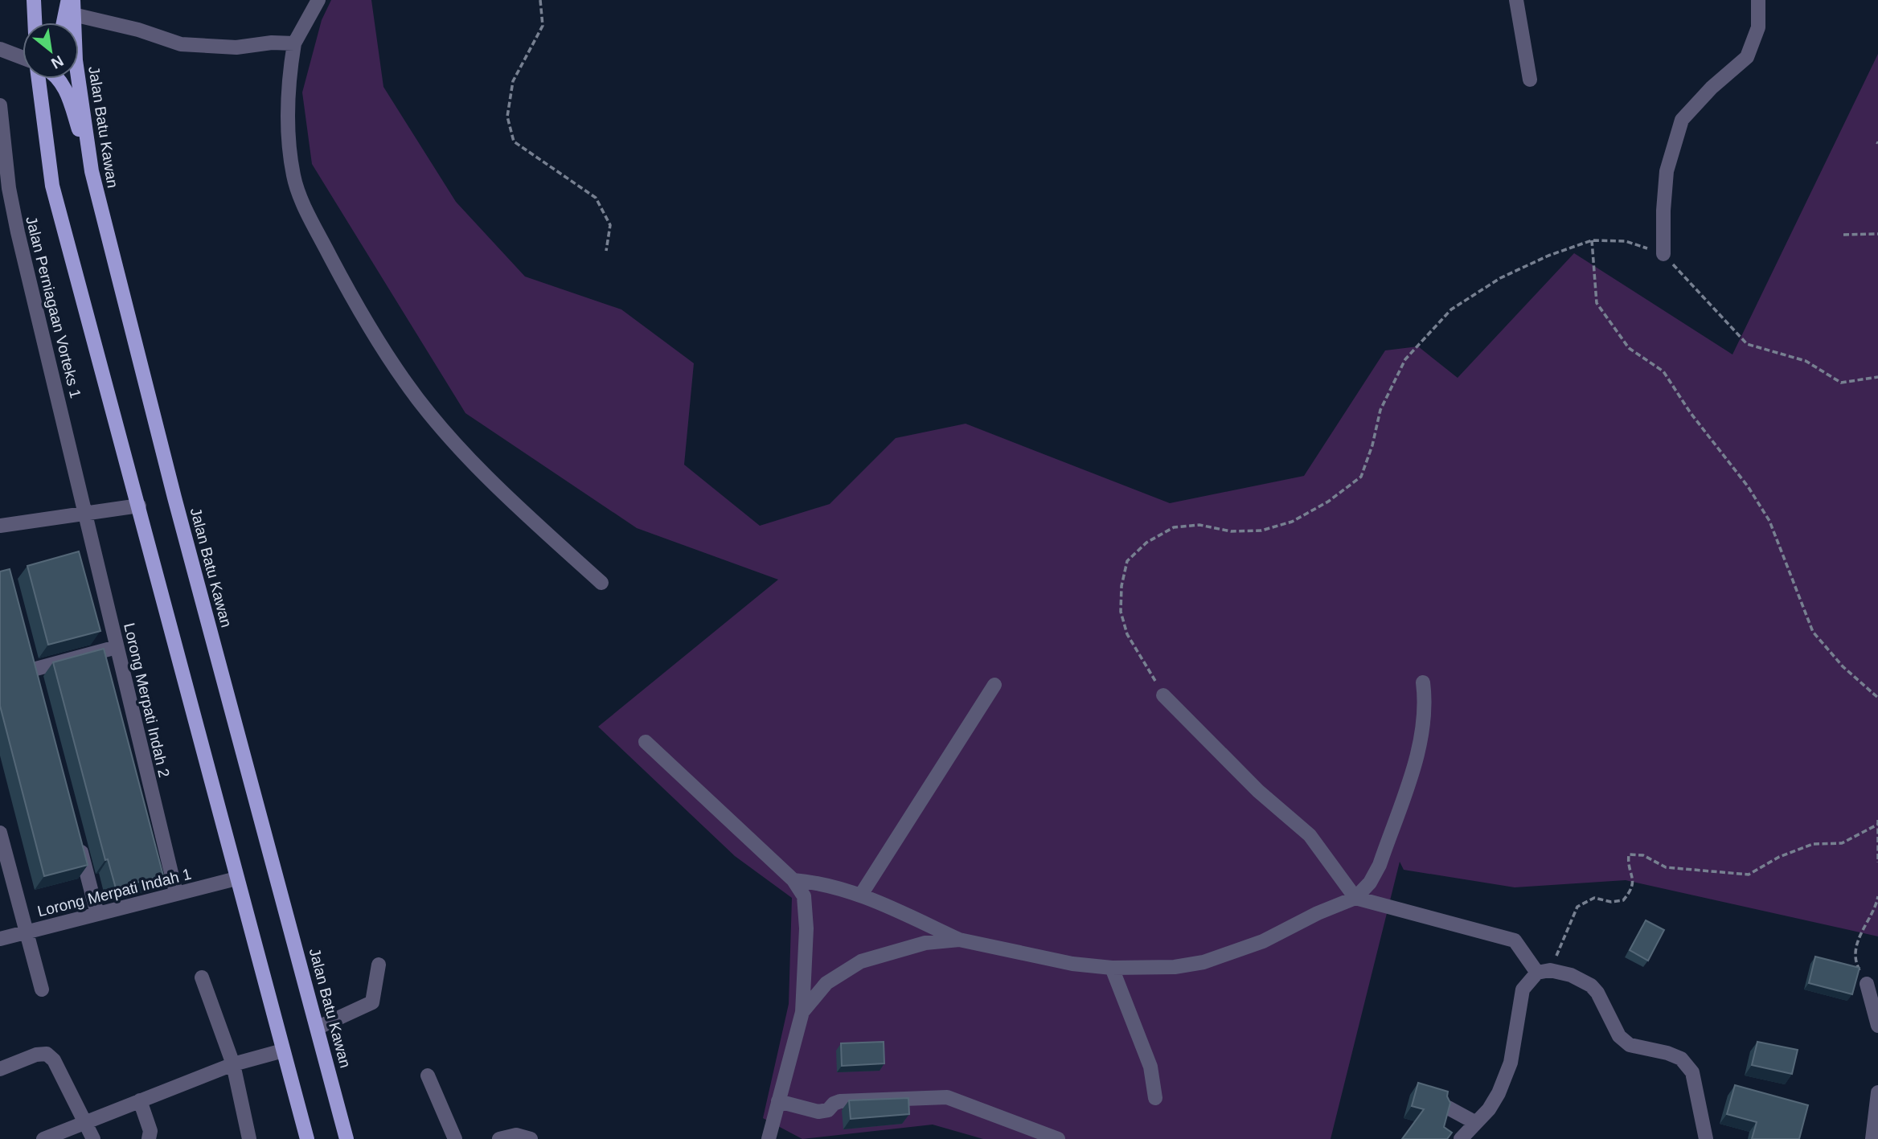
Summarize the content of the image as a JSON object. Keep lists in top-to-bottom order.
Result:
{
  "streets": {
    "main road": ["Jalan Batu Kawan"],
    "street": ["Jalan Perniagaan Vorteks 1", "Lorong Merpati Indah 2", "Lorong Merpati Indah 1"]
  },
  "crossings": [
    ["Jalan Perniagaan Vorteks 1", "Lorong Merpati Indah 2"],
    ["Lorong Merpati Indah 2", "Lorong Merpati Indah 1"]
  ],
  "north": "bottom right"
}
